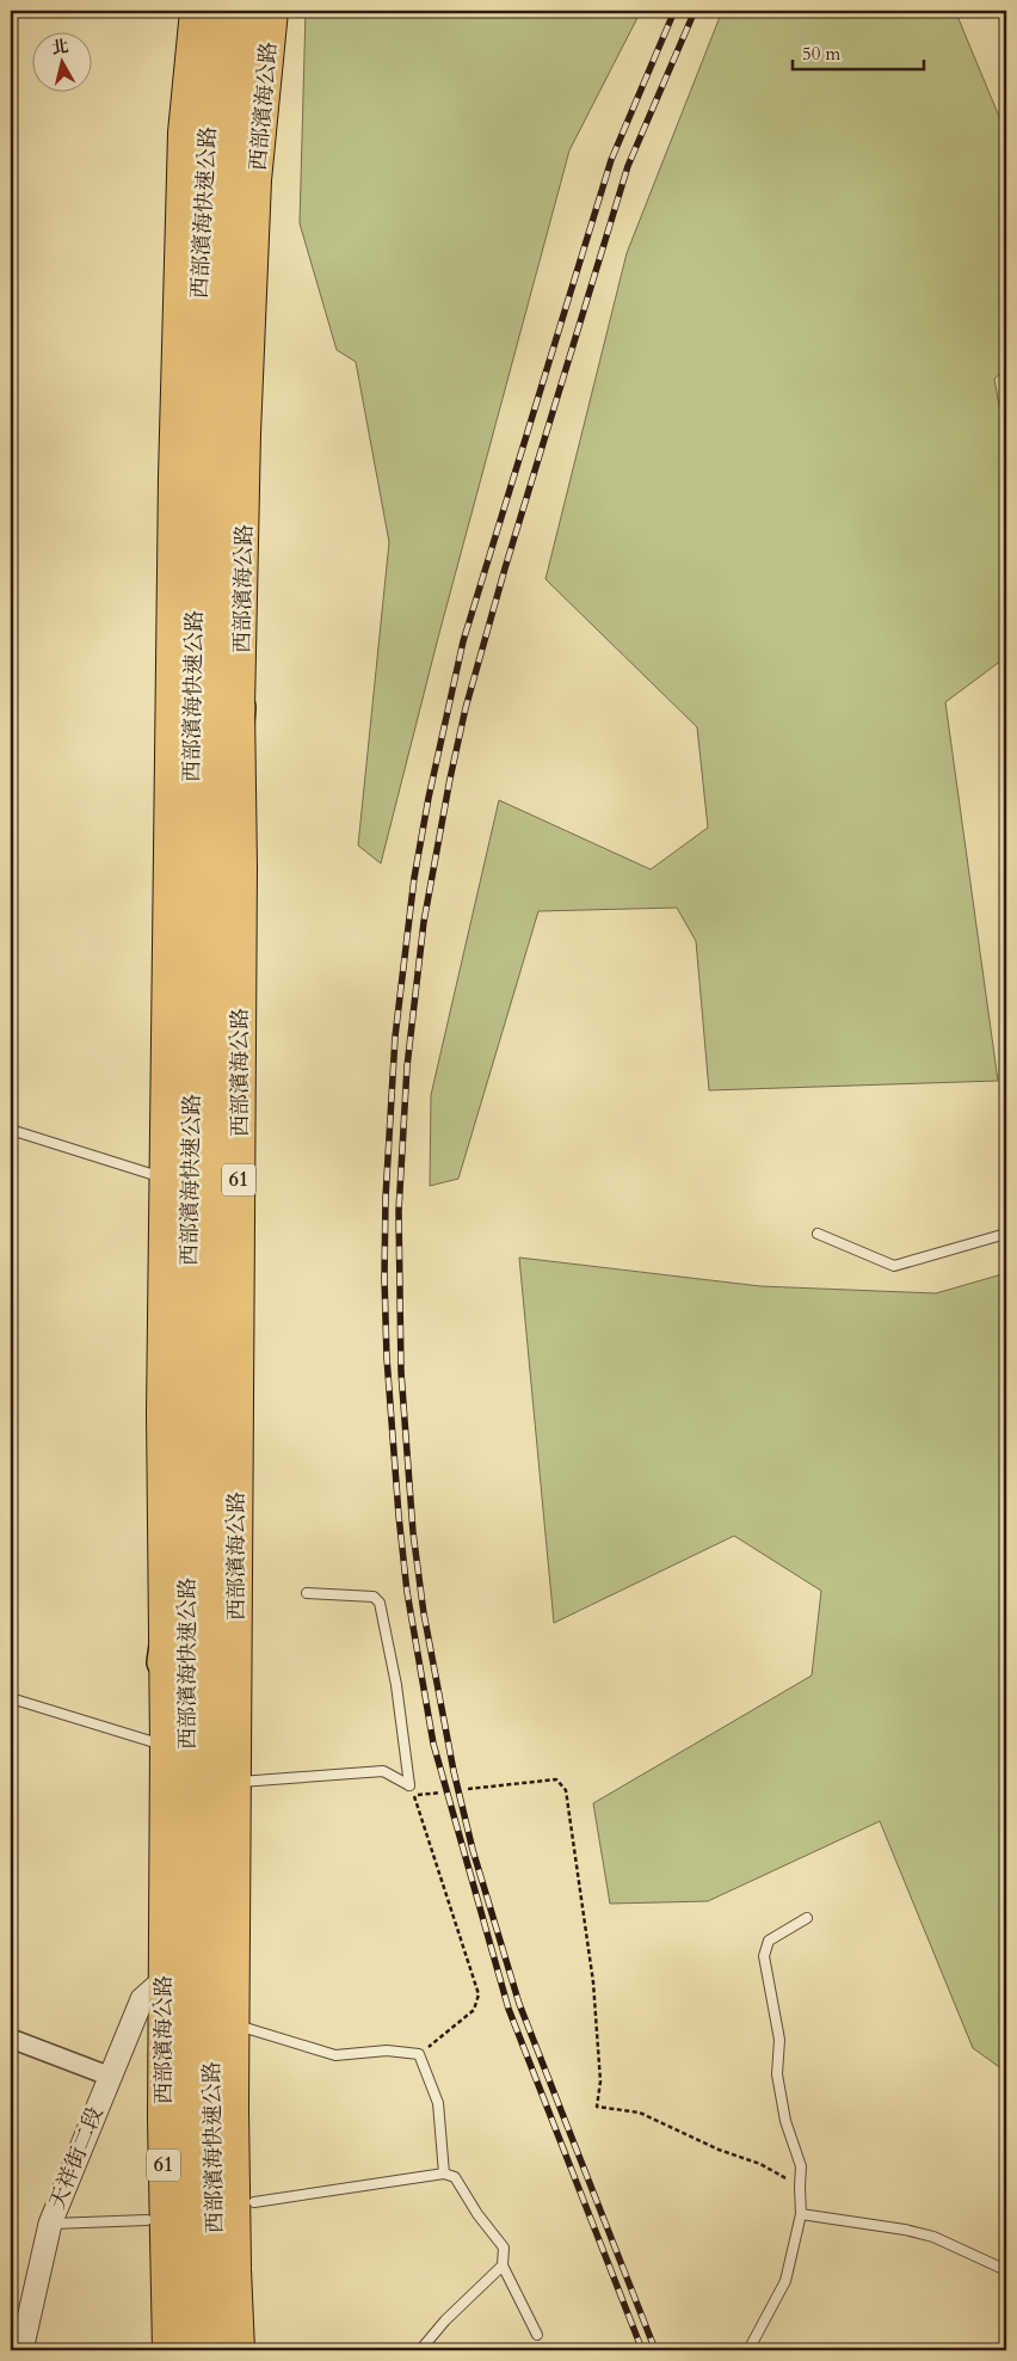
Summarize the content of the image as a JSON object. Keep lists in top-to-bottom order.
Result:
{
  "streets": {
    "highway": ["西部濱海快速公路", "61"],
    "main road": ["西部濱海公路"],
    "street": ["天祥街二段"]
  },
  "crossings": [
    ["西部濱海公路", "天祥街二段"]
  ],
  "scale_bar": "50 m",
  "north": "top"
}
